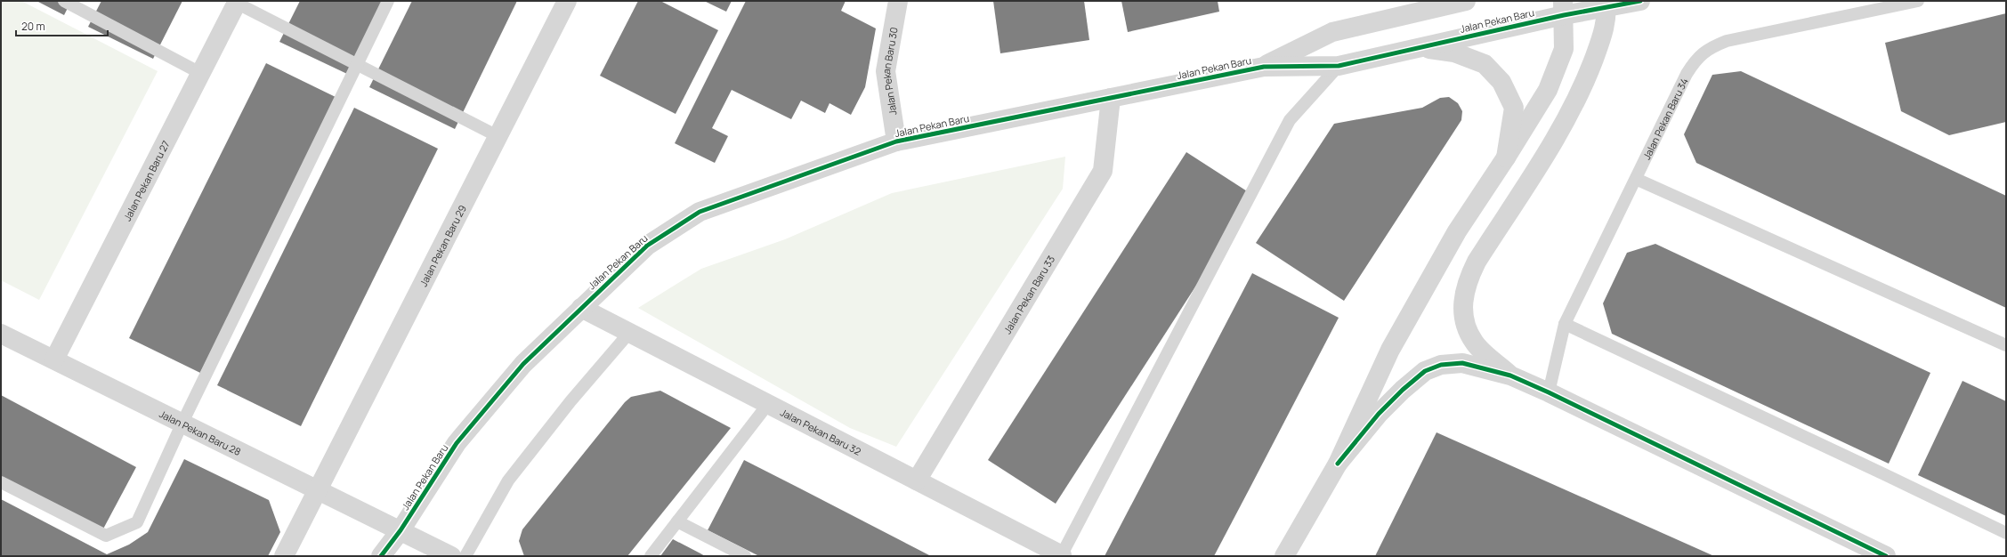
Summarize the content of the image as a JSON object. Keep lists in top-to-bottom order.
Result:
{
  "streets": {
    "street": [
      "Jalan Pekan Baru",
      "Jalan Pekan Baru 30",
      "Jalan Pekan Baru 27",
      "Jalan Pekan Baru 29",
      "Jalan Pekan Baru 33",
      "Jalan Pekan Baru 28",
      "Jalan Pekan Baru 32"
    ],
    "lane": ["Jalan Pekan Baru 34"]
  },
  "crossings": [
    ["Jalan Pekan Baru", "Jalan Pekan Baru 30"],
    ["Jalan Pekan Baru", "Jalan Pekan Baru 33"],
    ["Jalan Pekan Baru", "Jalan Pekan Baru 28"],
    ["Jalan Pekan Baru", "Jalan Pekan Baru 32"],
    ["Jalan Pekan Baru 27", "Jalan Pekan Baru 28"],
    ["Jalan Pekan Baru 29", "Jalan Pekan Baru 28"],
    ["Jalan Pekan Baru 33", "Jalan Pekan Baru 32"]
  ],
  "scale_bar": "20 m"
}
